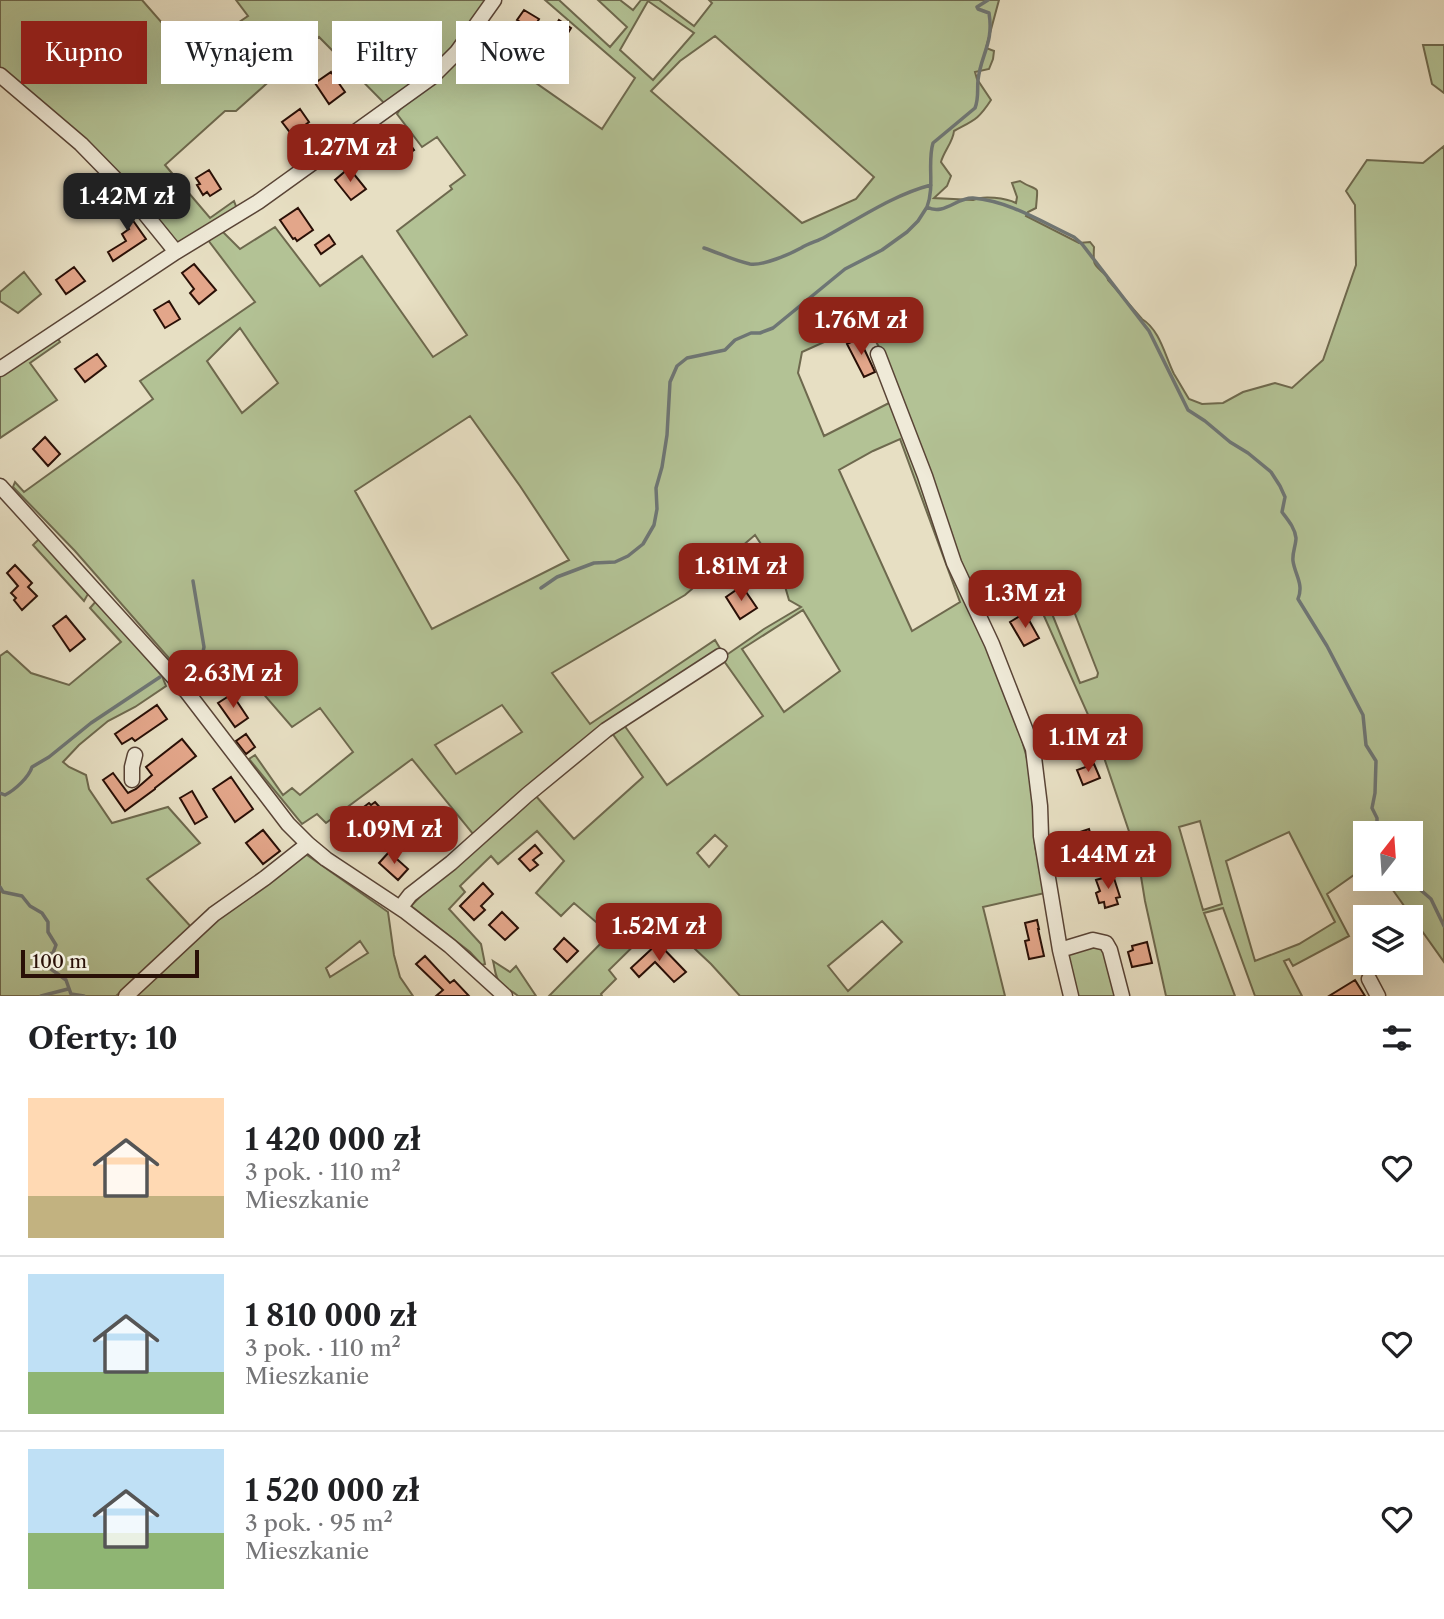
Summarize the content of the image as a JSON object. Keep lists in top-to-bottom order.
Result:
{
  "scale_bar": "100 m",
  "north": "top",
  "page": {
    "chip": [
      "Kupno",
      "Wynajem",
      "Filtry",
      "Nowe"
    ],
    "price": [
      "1.27M zł",
      "1.42M zł",
      "1.76M zł",
      "1.81M zł",
      "1.3M zł",
      "2.63M zł",
      "1.1M zł",
      "1.09M zł",
      "1.44M zł",
      "1.52M zł"
    ],
    "scale": "100 m",
    "heading": "Oferty: 10",
    "list": [
      {
        "name": "1 420 000 zł",
        "note": "3 pok. · 110 m² · Mieszkanie"
      },
      {
        "name": "1 810 000 zł",
        "note": "3 pok. · 110 m² · Mieszkanie"
      },
      {
        "name": "1 520 000 zł",
        "note": "3 pok. · 95 m² · Mieszkanie"
      }
    ]
  }
}
